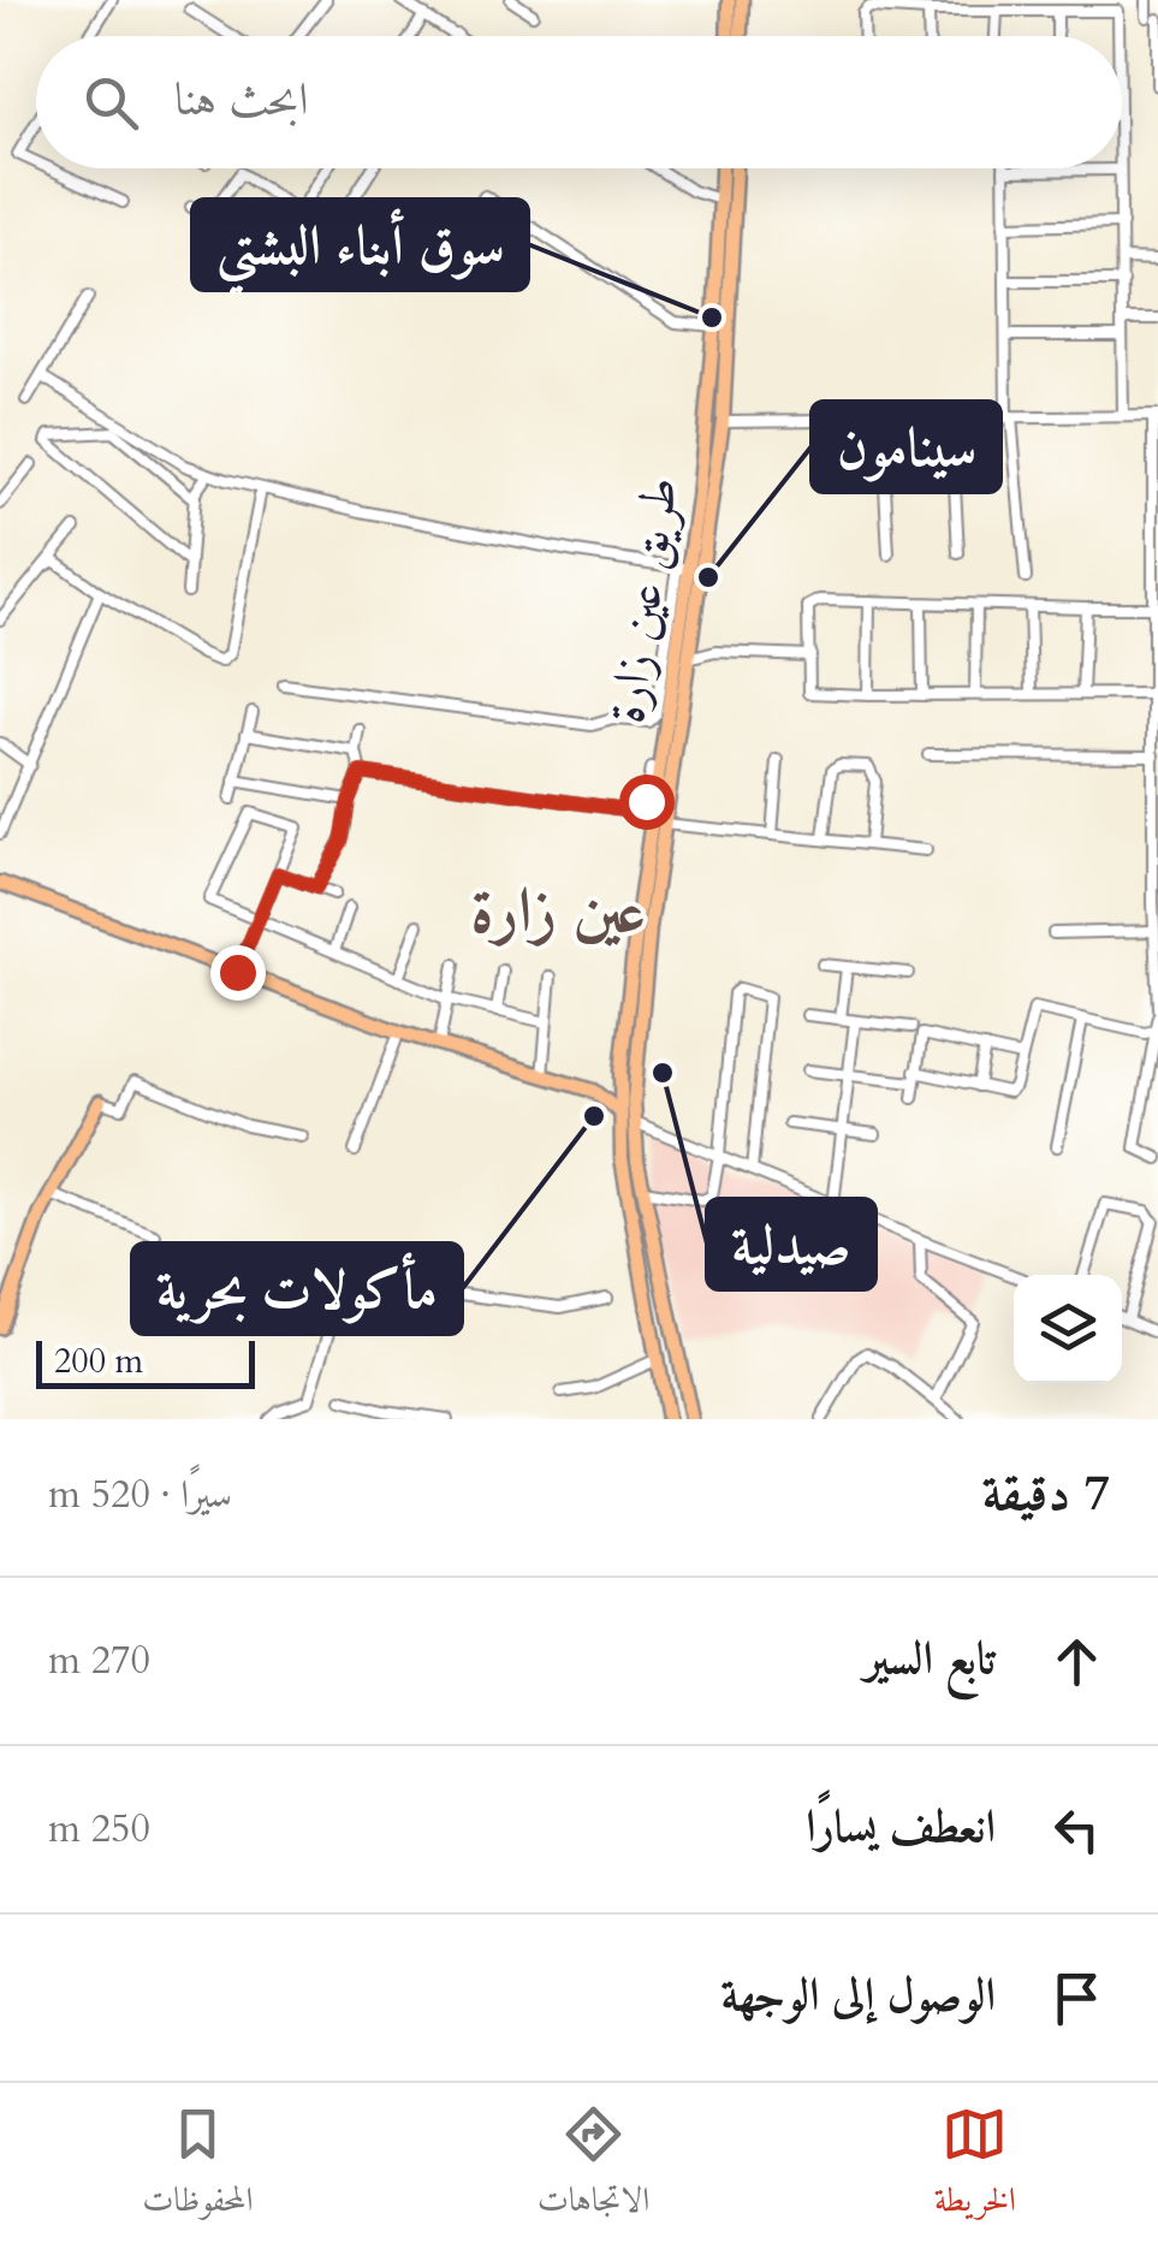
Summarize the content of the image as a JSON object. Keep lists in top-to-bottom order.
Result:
{
  "streets": {
    "main road": ["طريق عين زارة"]
  },
  "districts": ["عين زارة"],
  "places": [
    "سوق أبناء البشتي",
    "سينامون",
    "صيدلية",
    "مأكولات بحرية"
  ],
  "scale_bar": "200 m",
  "page": {
    "search": "ابحث هنا",
    "scale": "200 m",
    "heading": ["7 دقيقة", "سيرًا · 520 m"],
    "list": [
      ["تابع السير", "270 m"],
      ["انعطف يسارًا", "250 m"],
      "الوصول إلى الوجهة"
    ],
    "nav": ["الخريطة", "الاتجاهات", "المحفوظات"]
  }
}
